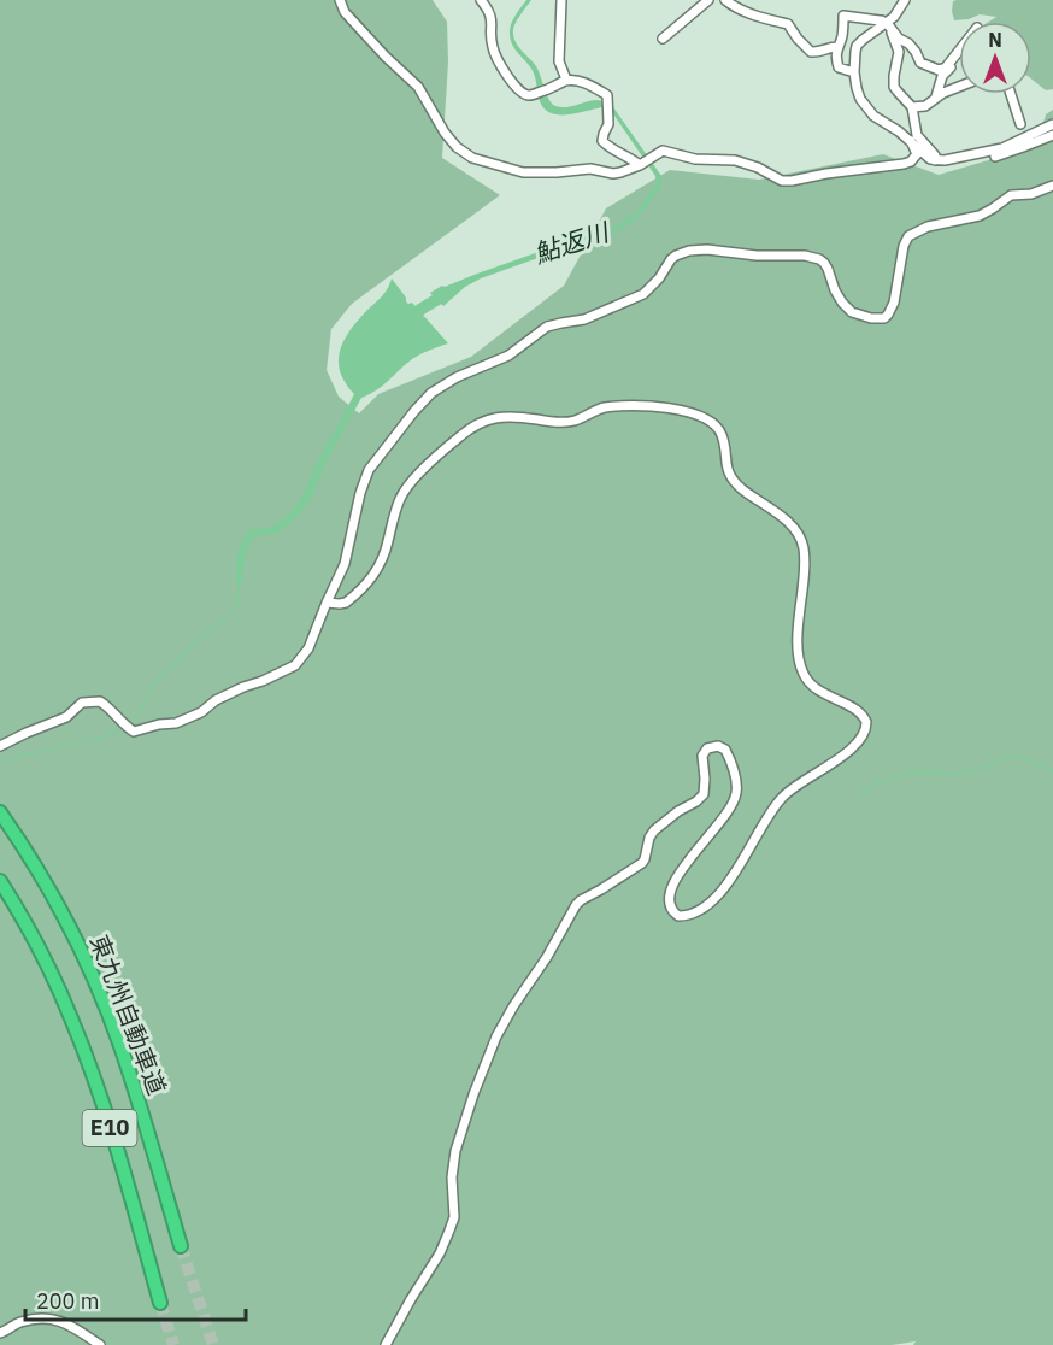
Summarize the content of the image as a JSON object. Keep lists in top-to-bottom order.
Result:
{
  "streets": {
    "highway": ["東九州自動車道", "E10"]
  },
  "water": ["鮎返川"],
  "scale_bar": "200 m",
  "north": "top"
}
